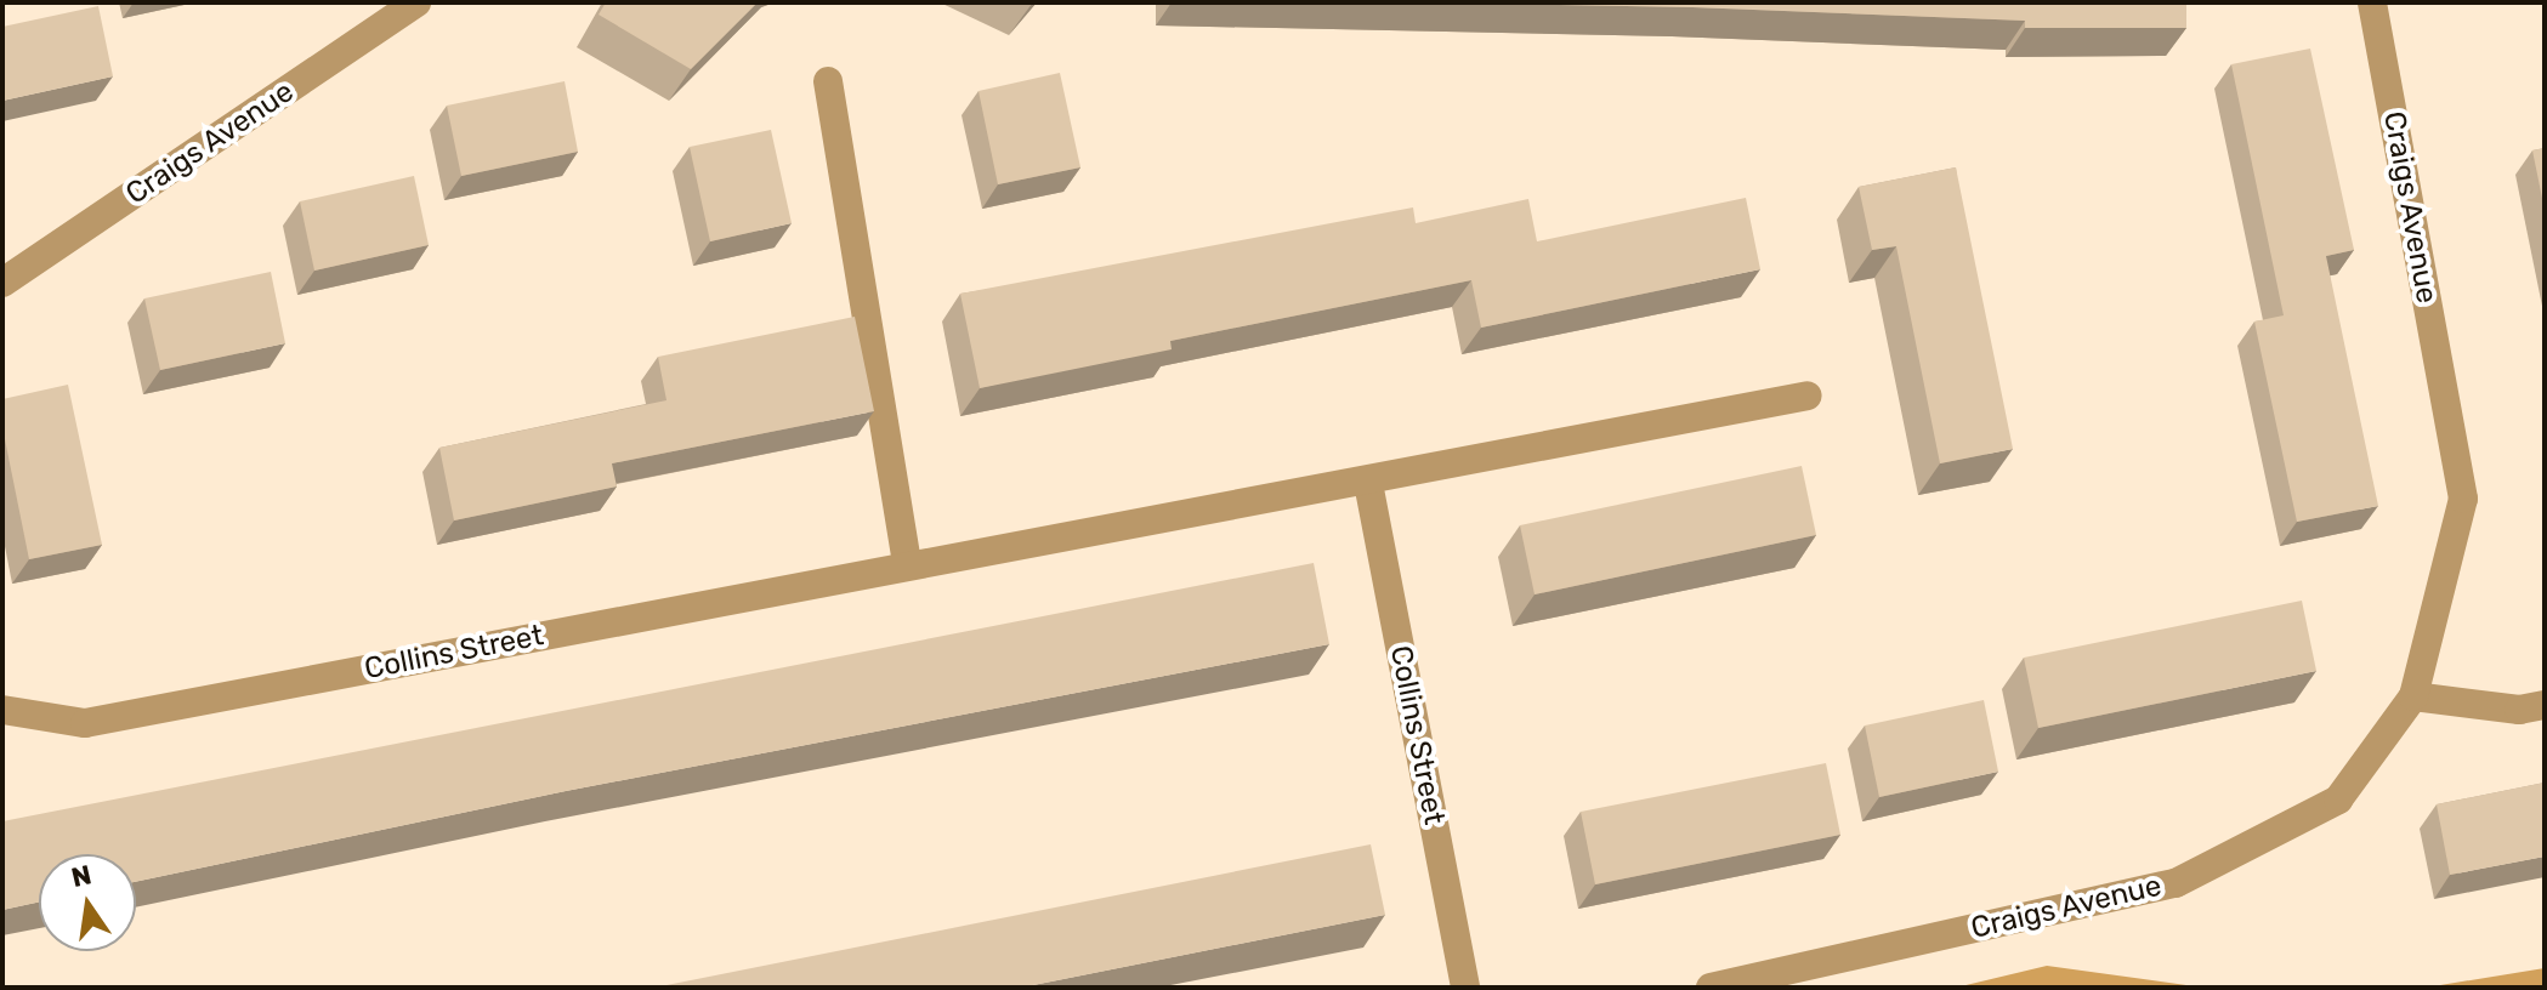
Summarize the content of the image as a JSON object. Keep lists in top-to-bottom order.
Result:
{
  "streets": {
    "street": ["Craigs Avenue", "Collins Street"]
  },
  "north": "top"
}
